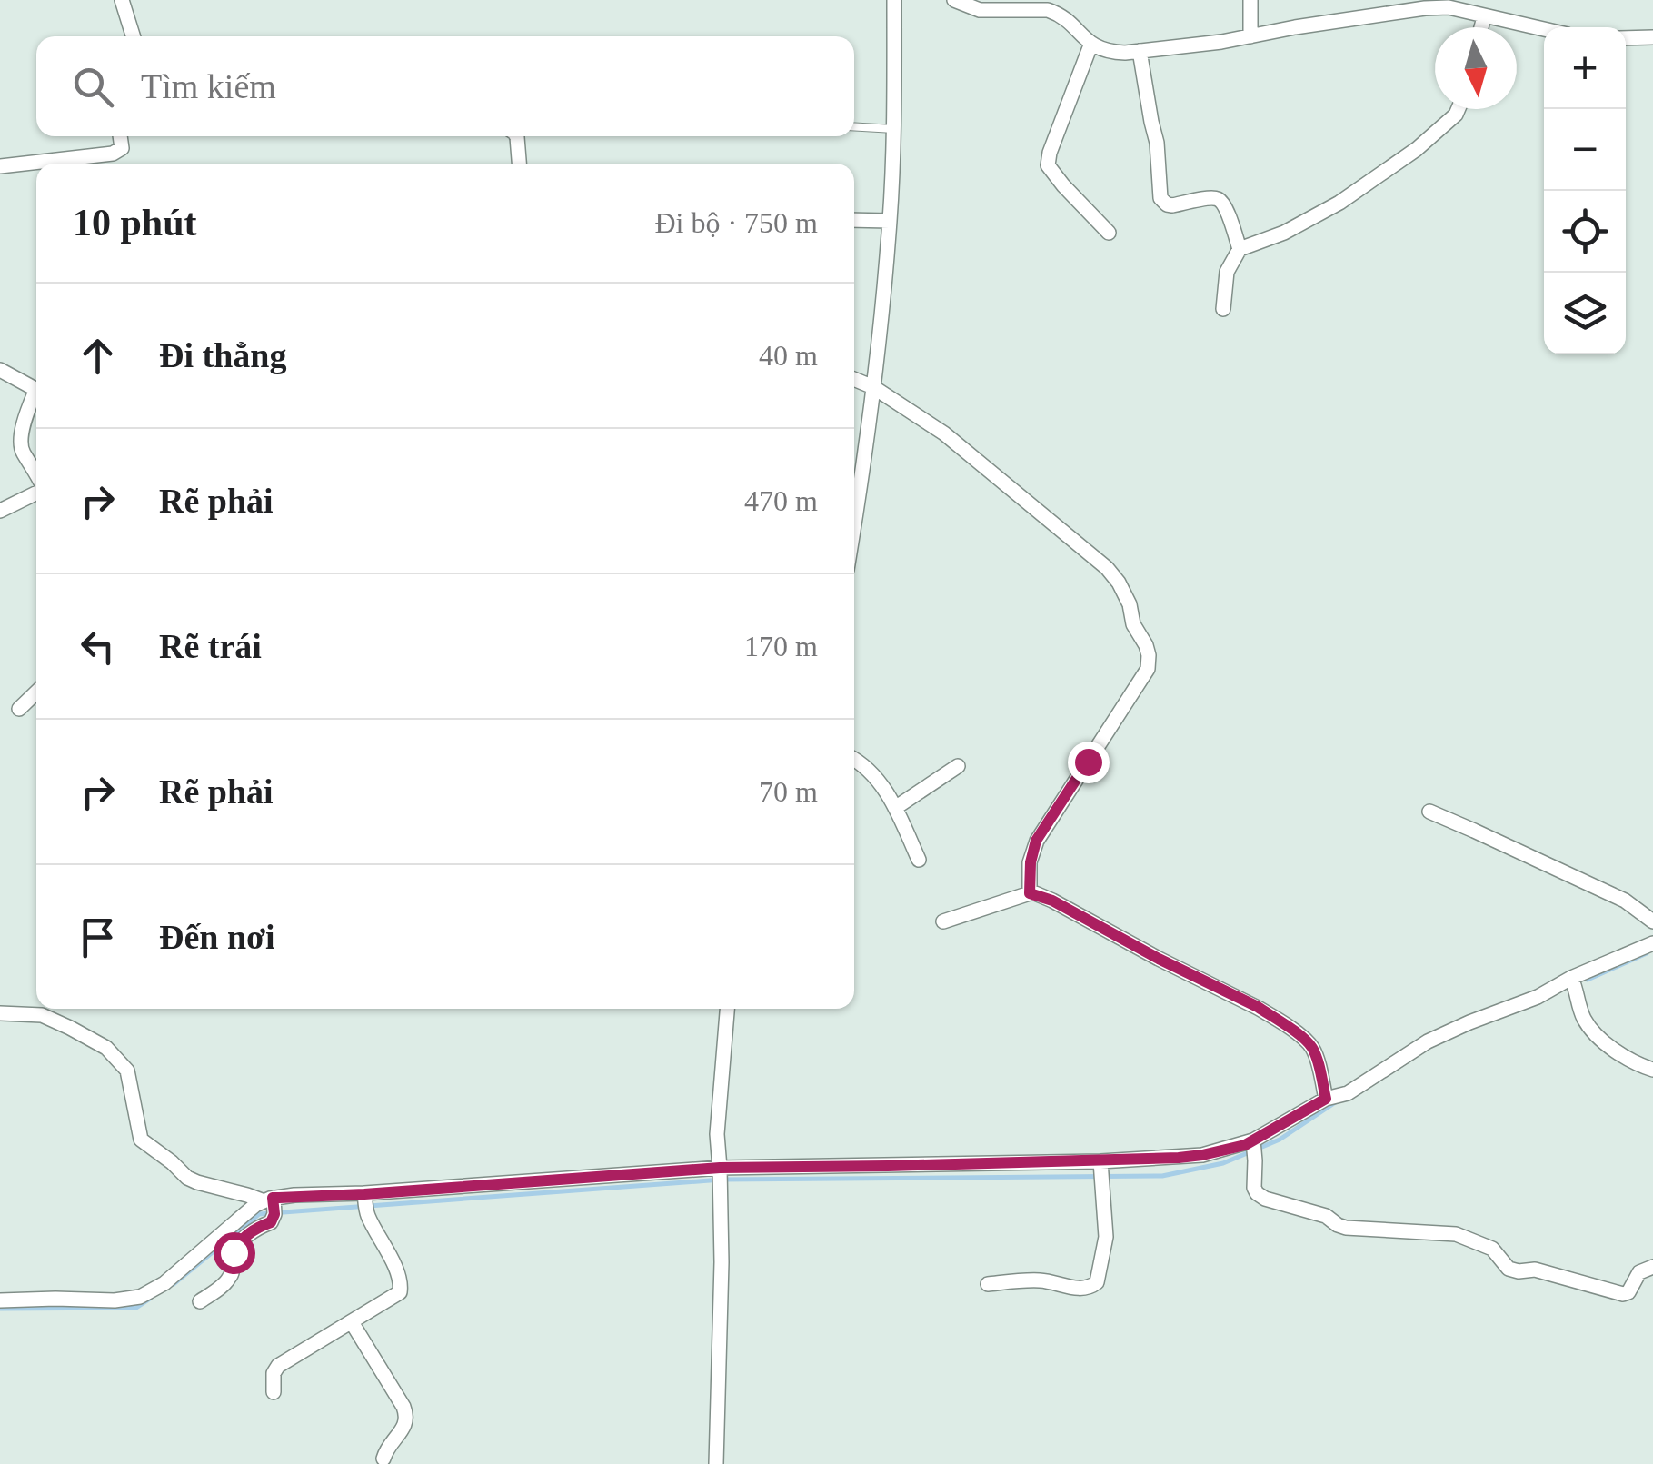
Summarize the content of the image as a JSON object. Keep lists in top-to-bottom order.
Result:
{
  "north": "bottom",
  "page": {
    "map_buttons": ["+", "−"],
    "search": "Tìm kiếm",
    "heading": ["10 phút", "Đi bộ · 750 m"],
    "list": [
      ["Đi thẳng", "40 m"],
      ["Rẽ phải", "470 m"],
      ["Rẽ trái", "170 m"],
      ["Rẽ phải", "70 m"],
      "Đến nơi"
    ]
  }
}
